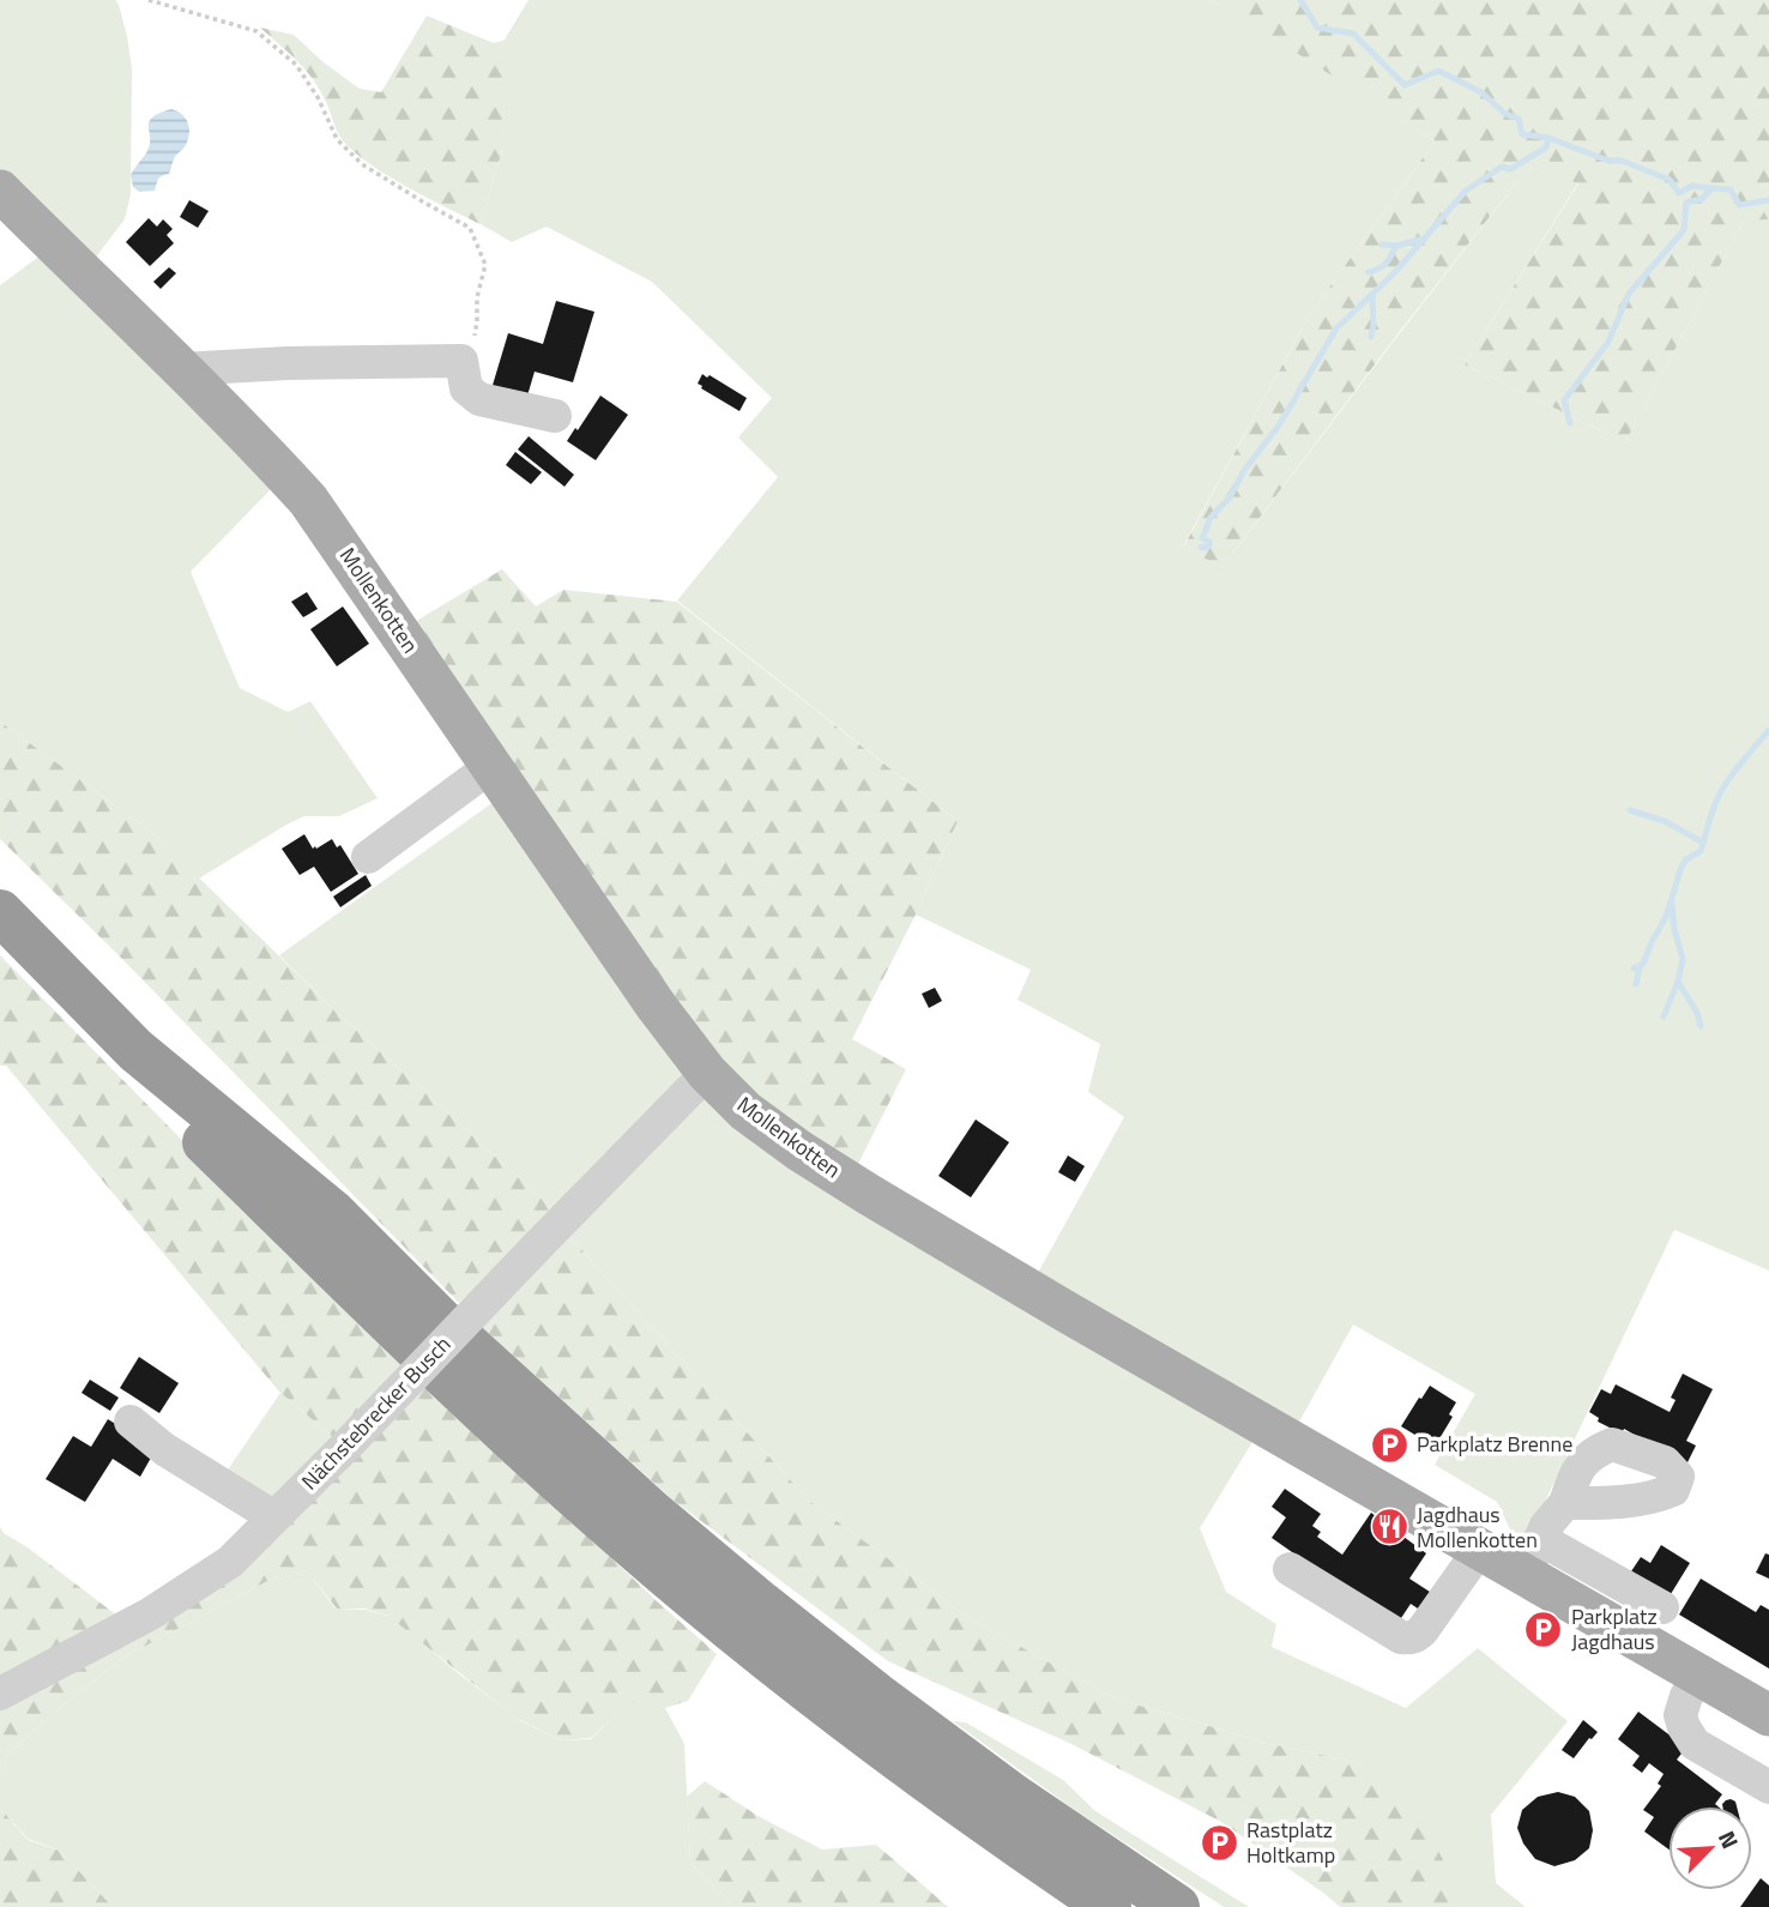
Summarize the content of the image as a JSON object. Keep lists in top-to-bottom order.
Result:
{
  "streets": {
    "main road": ["Mollenkotten"],
    "street": ["Nächstebrecker Busch"]
  },
  "crossings": [
    ["Mollenkotten", "Nächstebrecker Busch"]
  ],
  "places": {
    "parking": ["Parkplatz Brenne", "Parkplatz Jagdhaus", "Rastplatz Holtkamp"],
    "restaurant": ["Jagdhaus Mollenkotten"]
  },
  "north": "top right"
}
